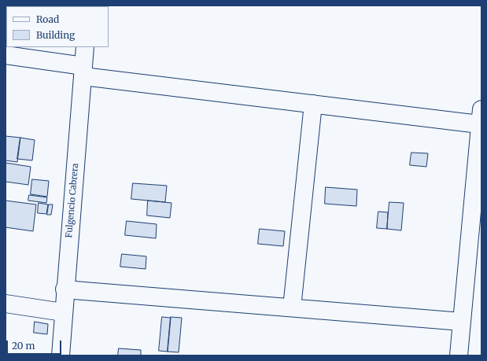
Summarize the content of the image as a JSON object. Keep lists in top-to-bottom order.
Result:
{
  "streets": {
    "street": ["Fulgencio Cabrera"]
  },
  "legend": ["Road", "Building"],
  "scale_bar": "20 m"
}
